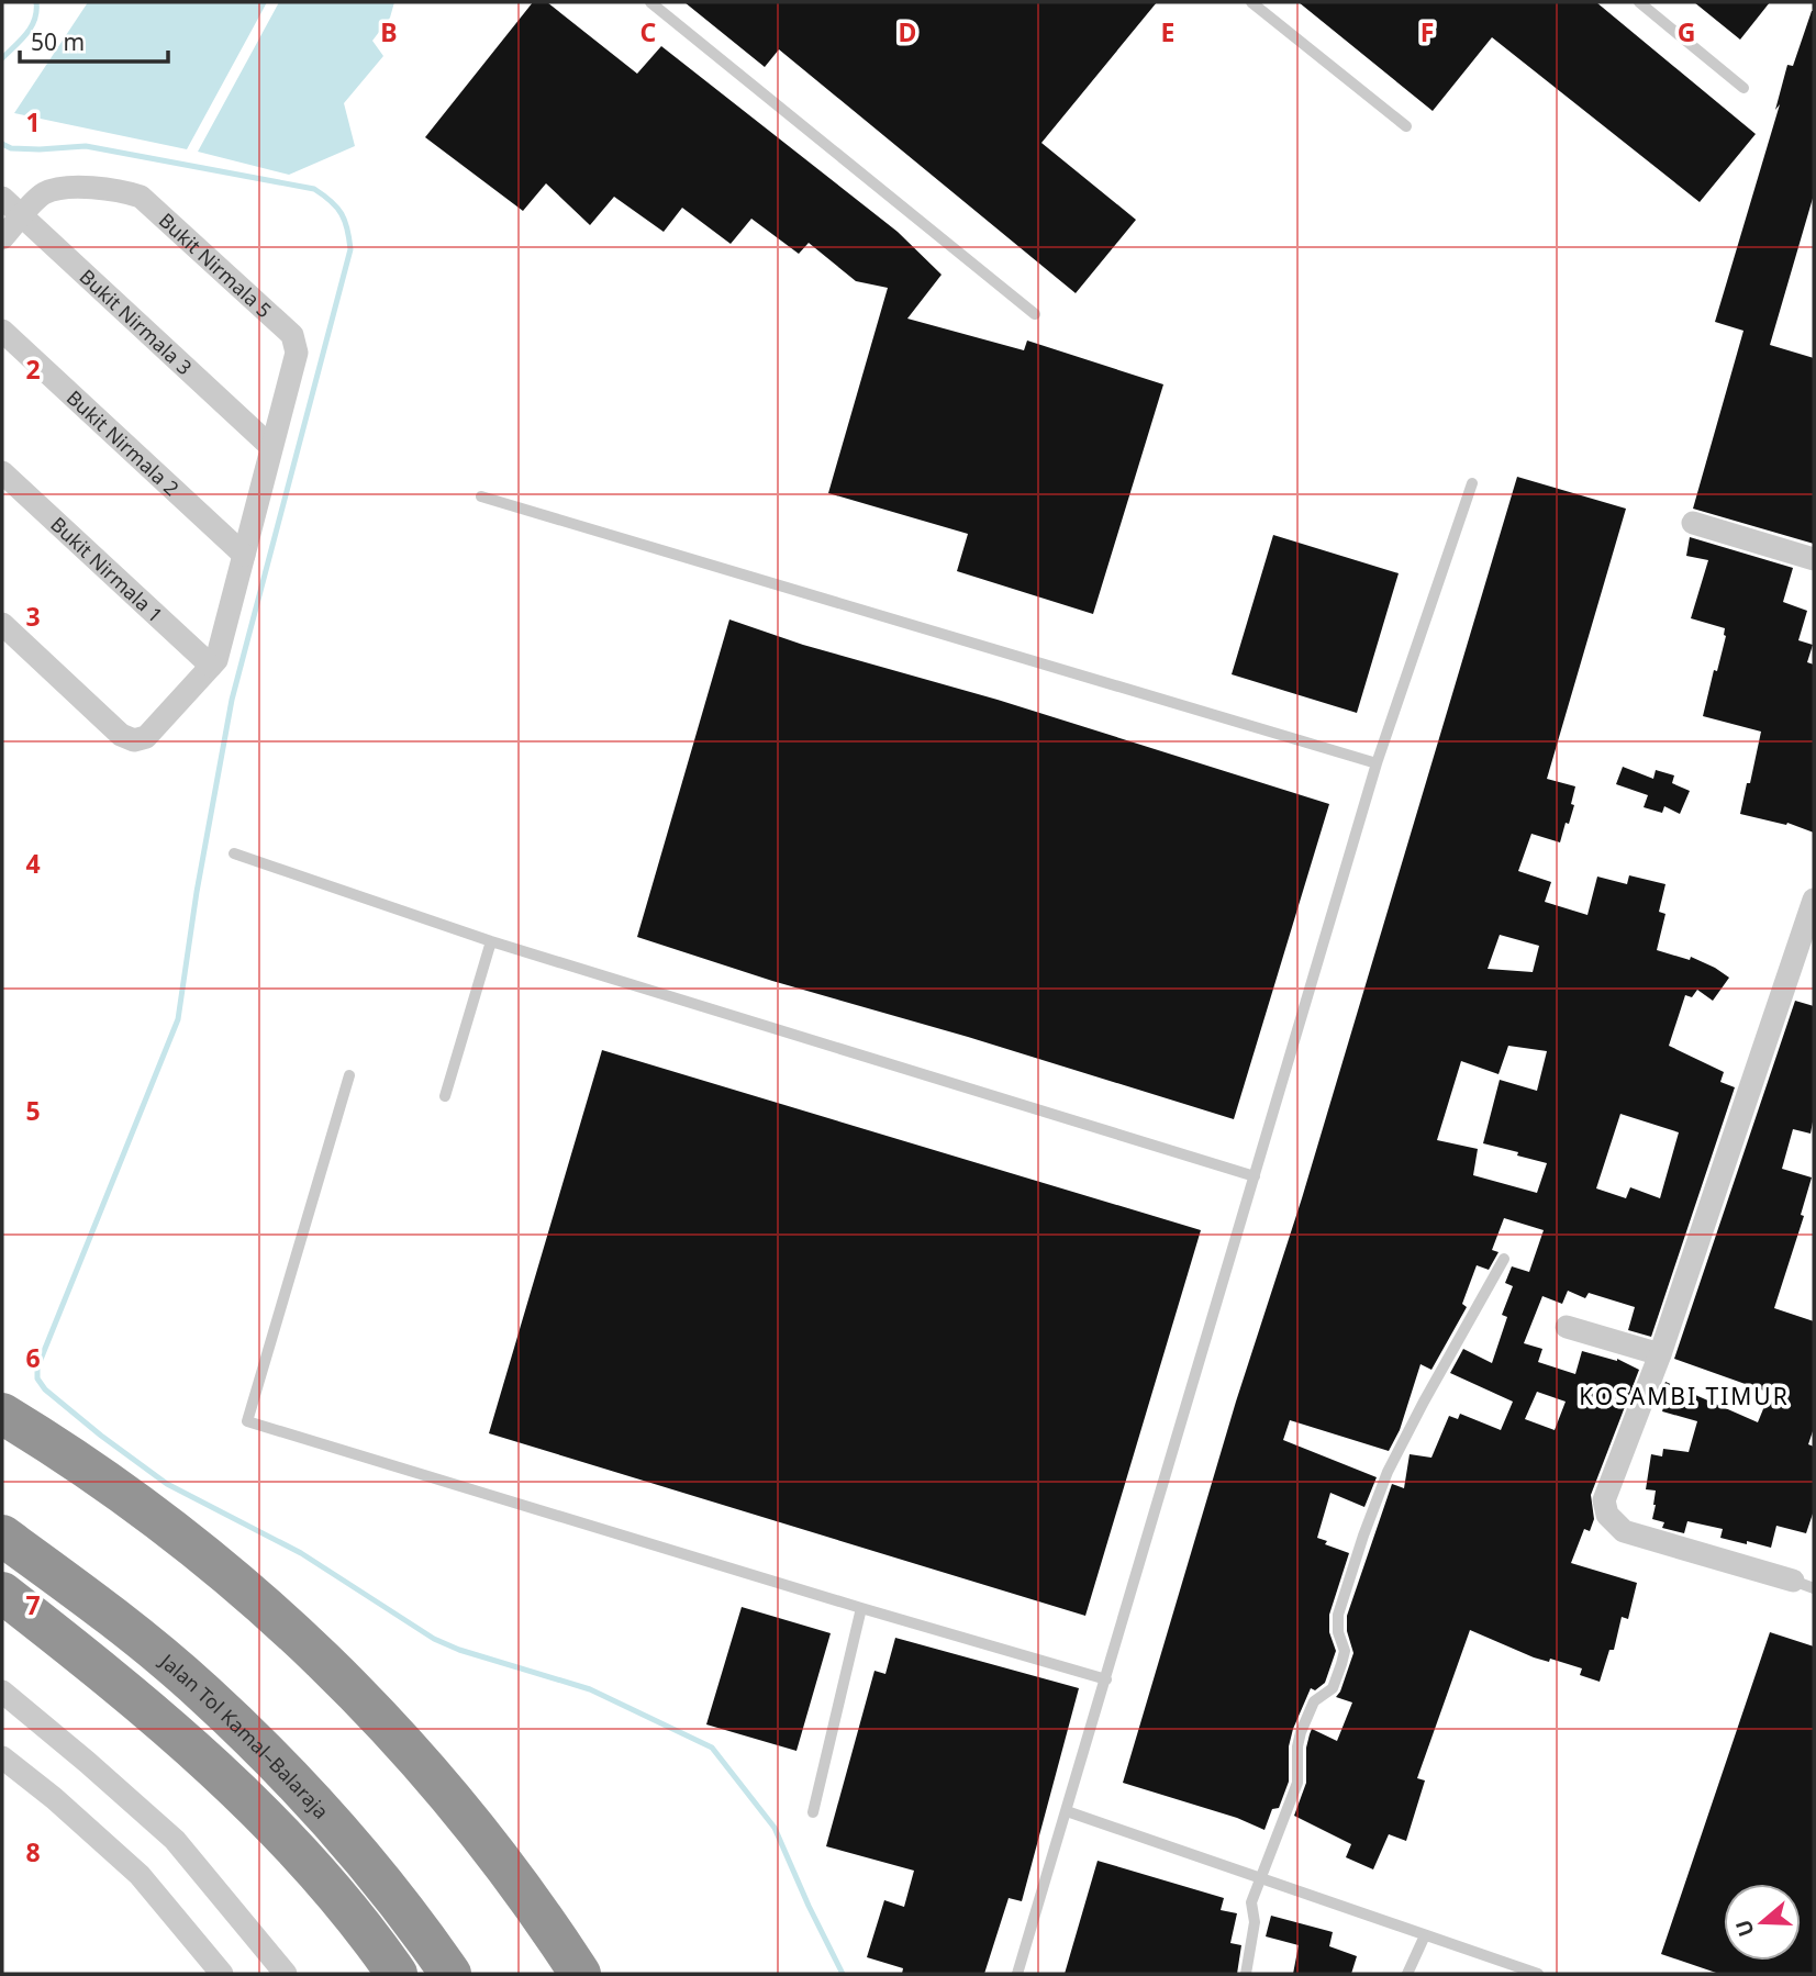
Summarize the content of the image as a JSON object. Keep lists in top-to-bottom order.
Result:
{
  "streets": {
    "highway": ["Jalan Tol Kamal–Balaraja"],
    "street": [
      "Bukit Nirmala 5",
      "Bukit Nirmala 3",
      "Bukit Nirmala 2",
      "Bukit Nirmala 1"
    ]
  },
  "crossings": [
    ["Bukit Nirmala 5", "Bukit Nirmala 3"]
  ],
  "districts": ["KOSAMBI TIMUR"],
  "scale_bar": "50 m",
  "north": "left",
  "grid": {
    "columns": [
      "B",
      "C",
      "D",
      "E",
      "F",
      "G"
    ],
    "rows": [
      "1",
      "2",
      "3",
      "4",
      "5",
      "6",
      "7",
      "8"
    ]
  }
}
